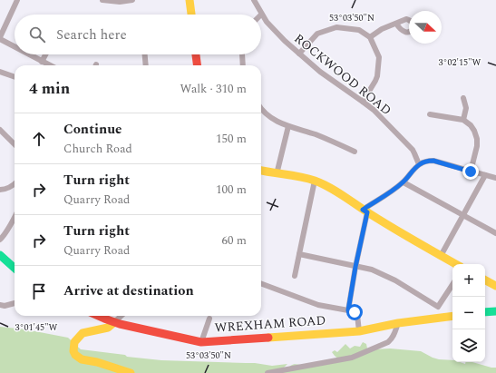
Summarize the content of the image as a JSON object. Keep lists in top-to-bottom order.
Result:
{
  "streets": {
    "main road": ["WREXHAM ROAD"],
    "street": ["ROCKWOOD ROAD"]
  },
  "north": "right",
  "page": {
    "search": "Search here",
    "heading": ["4 min", "Walk · 310 m"],
    "list": [
      ["Continue", "Church Road", "150 m"],
      ["Turn right", "Quarry Road", "100 m"],
      ["Turn right", "Quarry Road", "60 m"],
      "Arrive at destination"
    ],
    "map_buttons": ["+", "−"]
  },
  "coordinates": ["53°03'50\"N", "3°02'15\"W", "3°01'45\"W"]
}
